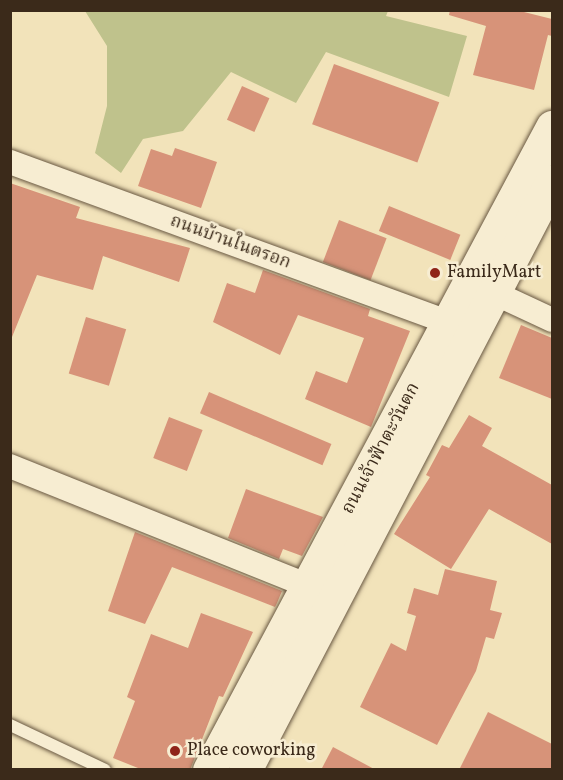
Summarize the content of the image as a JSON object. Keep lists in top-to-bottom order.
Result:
{
  "streets": {
    "main road": ["ถนนเจ้าฟ้าตะวันตก"],
    "street": ["ถนนบ้านในตรอก"]
  },
  "crossings": [
    ["ถนนบ้านในตรอก", "ถนนเจ้าฟ้าตะวันตก"]
  ],
  "places": ["FamilyMart", "Place coworking"]
}
